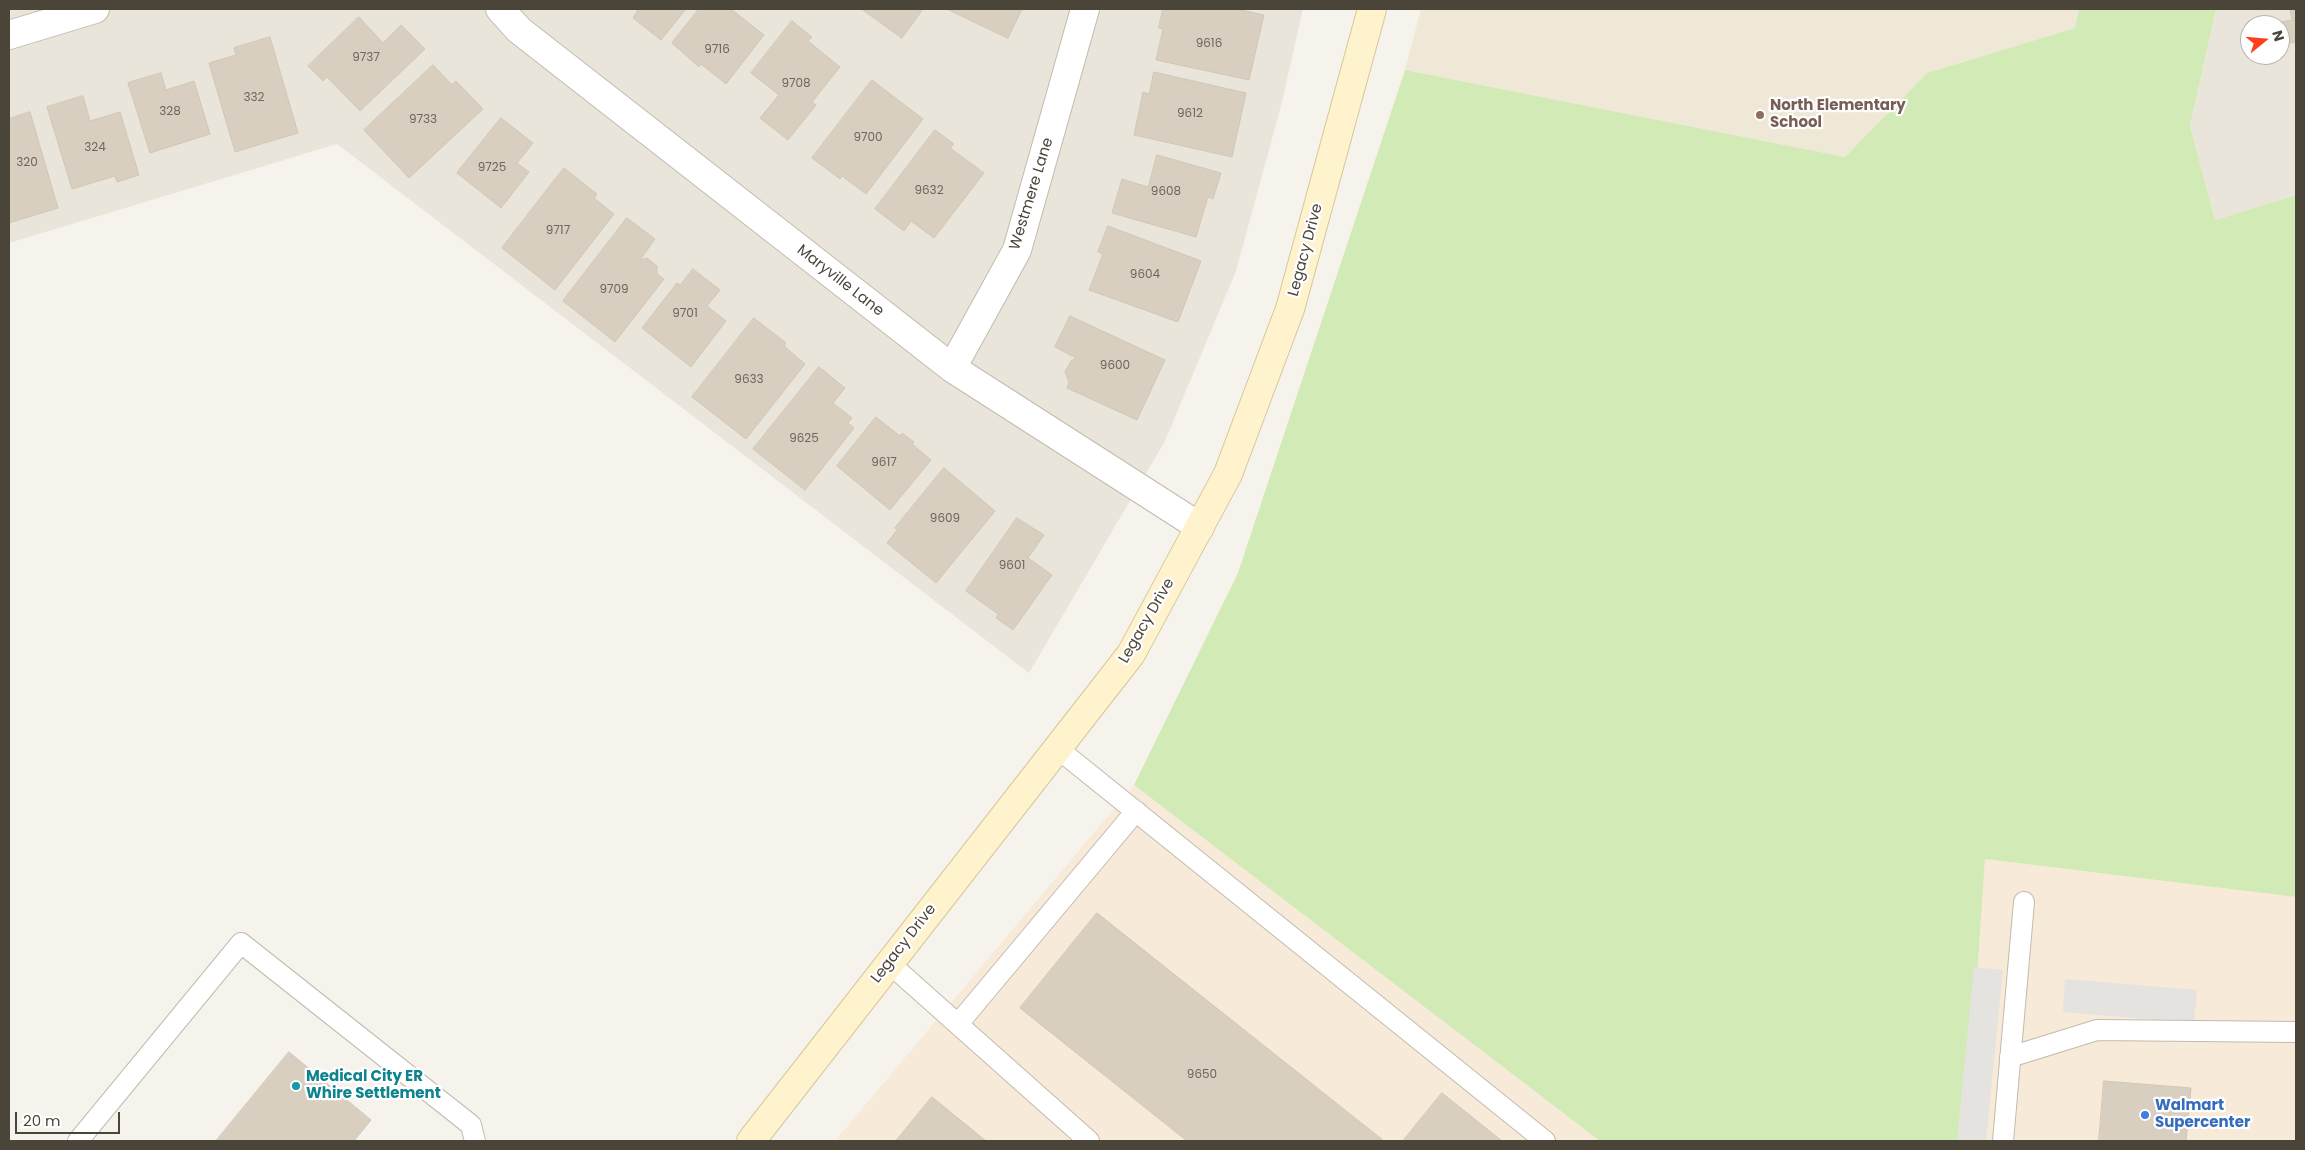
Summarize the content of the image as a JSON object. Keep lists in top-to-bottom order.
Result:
{
  "streets": {
    "street": ["Westmere Lane", "Legacy Drive", "Maryville Lane"]
  },
  "crossings": [
    ["Westmere Lane", "Maryville Lane"],
    ["Legacy Drive", "Maryville Lane"]
  ],
  "places": ["North Elementary School", "Medical City ER Whire Settlement", "Walmart Supercenter"],
  "house_numbers": [
    "9616",
    "9716",
    "9737",
    "9708",
    "332",
    "328",
    "9612",
    "9733",
    "9700",
    "324",
    "320",
    "9725",
    "9632",
    "9608",
    "9717",
    "9604",
    "9709",
    "9701",
    "9600",
    "9633",
    "9625",
    "9617",
    "9609",
    "9601",
    "9650"
  ],
  "scale_bar": "20 m",
  "north": "right"
}
